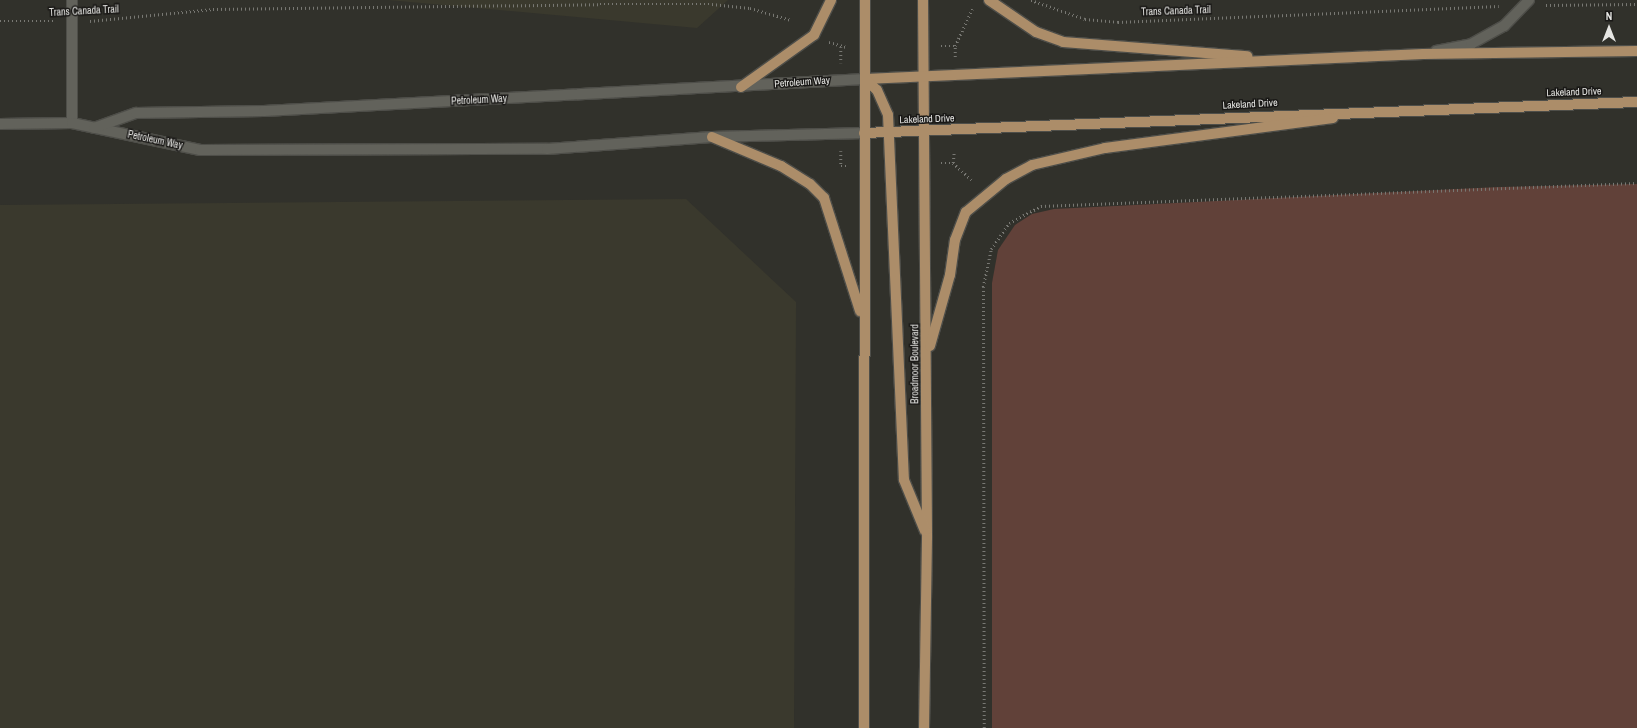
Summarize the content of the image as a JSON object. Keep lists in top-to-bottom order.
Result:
{
  "streets": {
    "main road": ["Lakeland Drive", "Broadmoor Boulevard"],
    "street": ["Petroleum Way"],
    "path": ["Trans Canada Trail"]
  },
  "crossings": [
    ["Petroleum Way", "Lakeland Drive"],
    ["Lakeland Drive", "Broadmoor Boulevard"]
  ],
  "north": "top"
}
